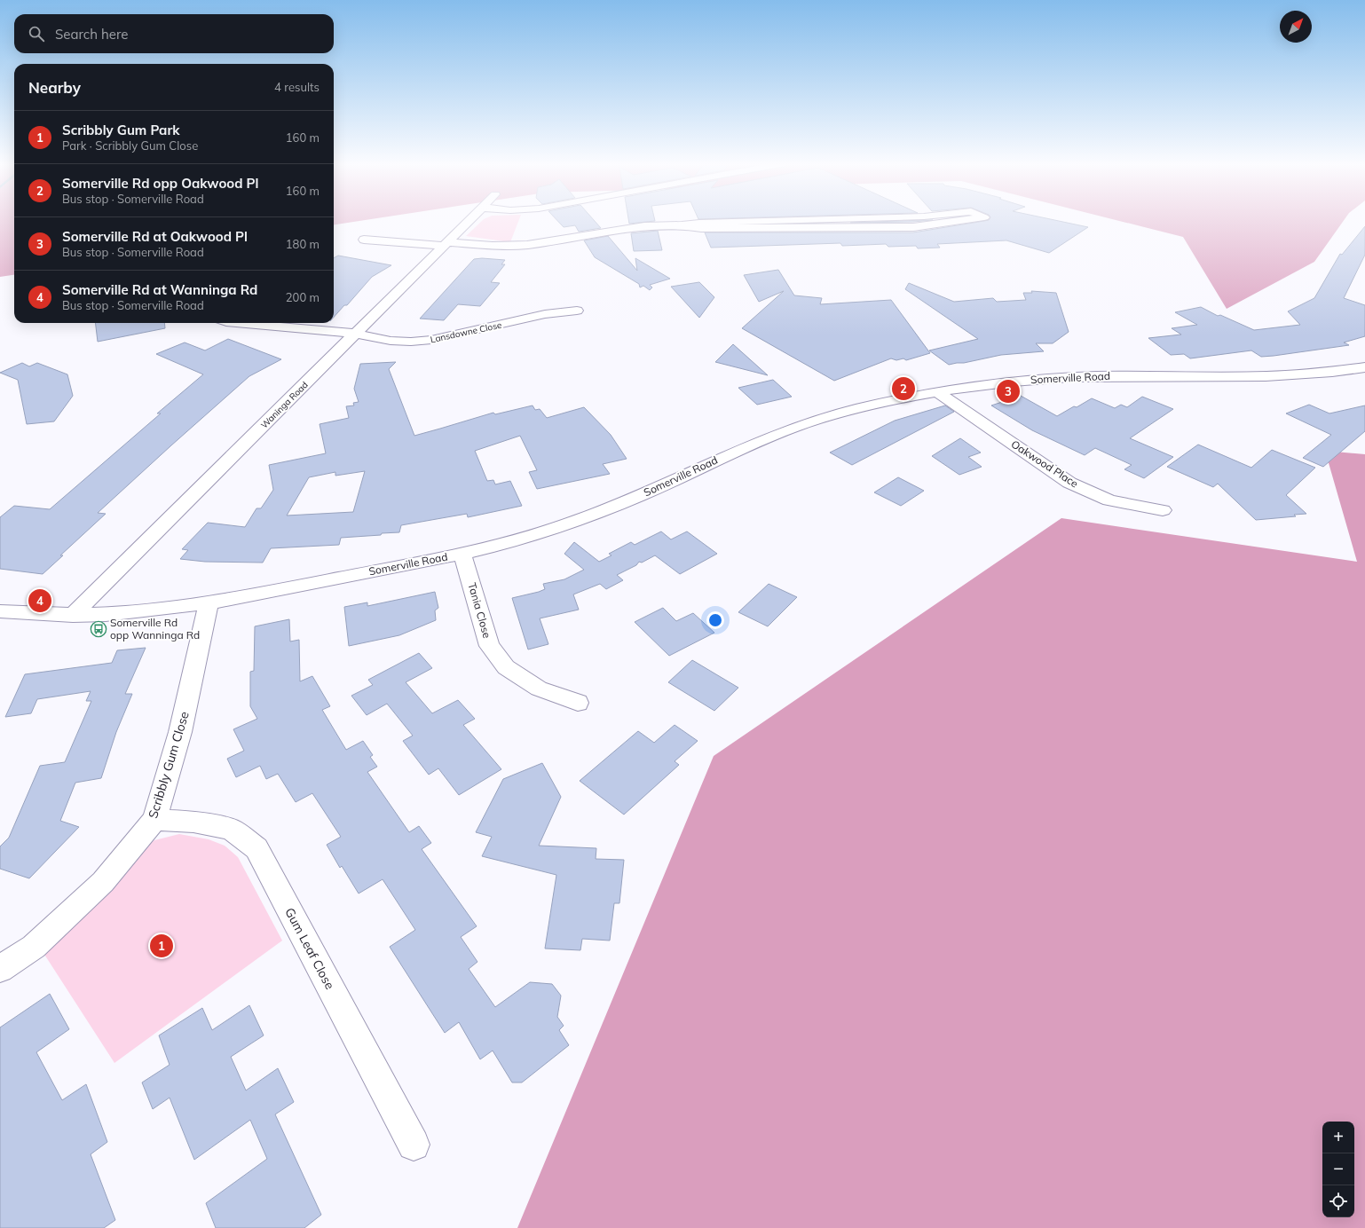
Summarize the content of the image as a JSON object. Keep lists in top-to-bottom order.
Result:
{
  "streets": {
    "street": [
      "Lansdowne Close",
      "Somerville Road",
      "Waninga Road",
      "Oakwood Place",
      "Tania Close",
      "Scribbly Gum Close",
      "Gum Leaf Close"
    ]
  },
  "crossings": [
    ["Lansdowne Close", "Waninga Road"],
    ["Somerville Road", "Waninga Road"],
    ["Somerville Road", "Oakwood Place"],
    ["Somerville Road", "Tania Close"],
    ["Somerville Road", "Scribbly Gum Close"],
    ["Scribbly Gum Close", "Gum Leaf Close"]
  ],
  "places": {
    "bus stop": ["Somerville Rd opp Wanninga Rd"]
  },
  "north": "top right",
  "page": {
    "search": "Search here",
    "heading": ["Nearby", "4 results"],
    "list": [
      {
        "mark": "1",
        "name": "Scribbly Gum Park",
        "note": "Park · Scribbly Gum Close",
        "value": "160 m"
      },
      {
        "mark": "2",
        "name": "Somerville Rd opp Oakwood Pl",
        "note": "Bus stop · Somerville Road",
        "value": "160 m"
      },
      {
        "mark": "3",
        "name": "Somerville Rd at Oakwood Pl",
        "note": "Bus stop · Somerville Road",
        "value": "180 m"
      },
      {
        "mark": "4",
        "name": "Somerville Rd at Wanninga Rd",
        "note": "Bus stop · Somerville Road",
        "value": "200 m"
      }
    ],
    "pins": [
      "2",
      "3",
      "4",
      "1"
    ],
    "map_buttons": ["+", "−"]
  }
}
